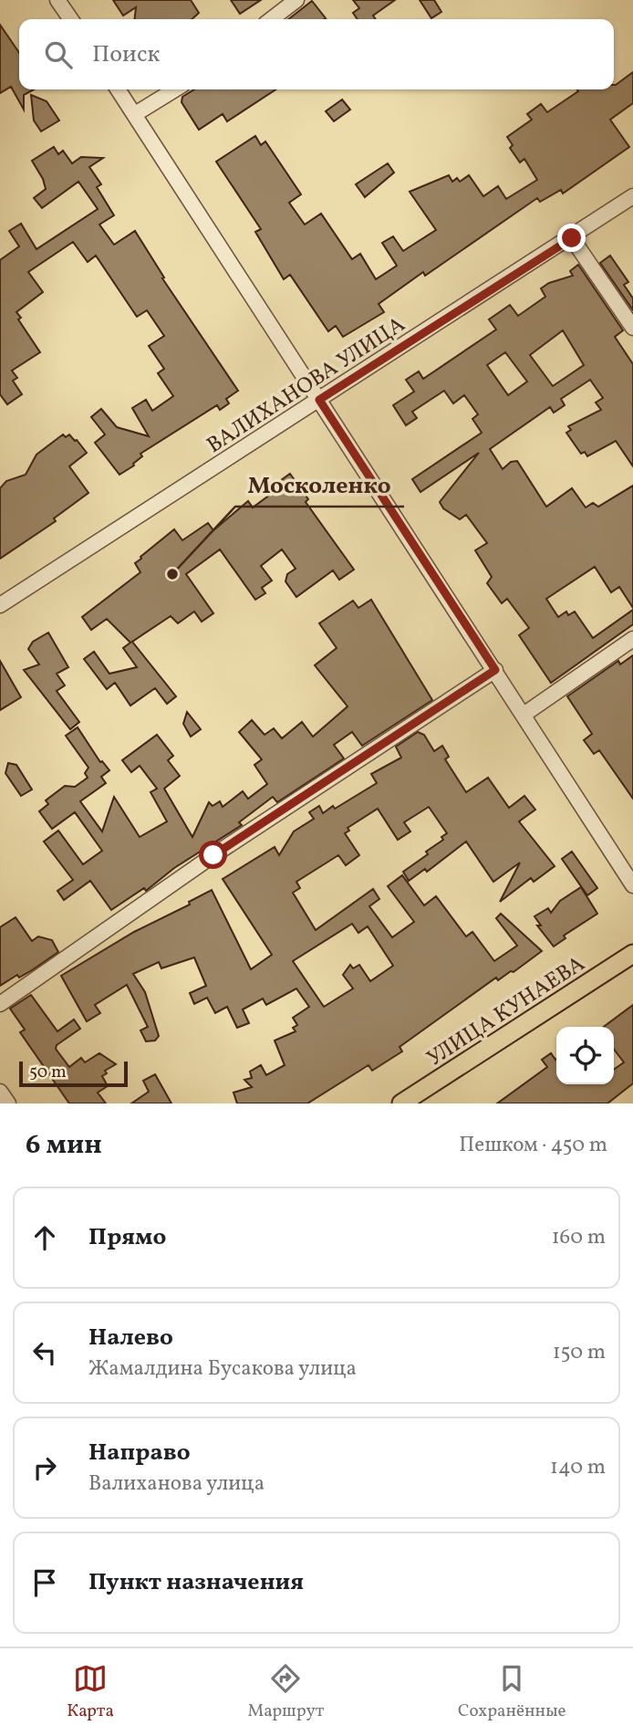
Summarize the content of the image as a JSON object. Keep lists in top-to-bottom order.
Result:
{
  "streets": {
    "main road": ["УЛИЦА КУНАЕВА"],
    "street": ["ВАЛИХАНОВА УЛИЦА"]
  },
  "places": ["Москоленко"],
  "scale_bar": "50 m",
  "page": {
    "search": "Поиск",
    "scale": "50 m",
    "heading": ["6 мин", "Пешком · 450 m"],
    "list": [
      ["Прямо", "160 m"],
      ["Налево", "Жамалдина Бусакова улица", "150 m"],
      ["Направо", "Валиханова улица", "140 m"],
      "Пункт назначения"
    ],
    "nav": ["Карта", "Маршрут", "Сохранённые"]
  }
}
